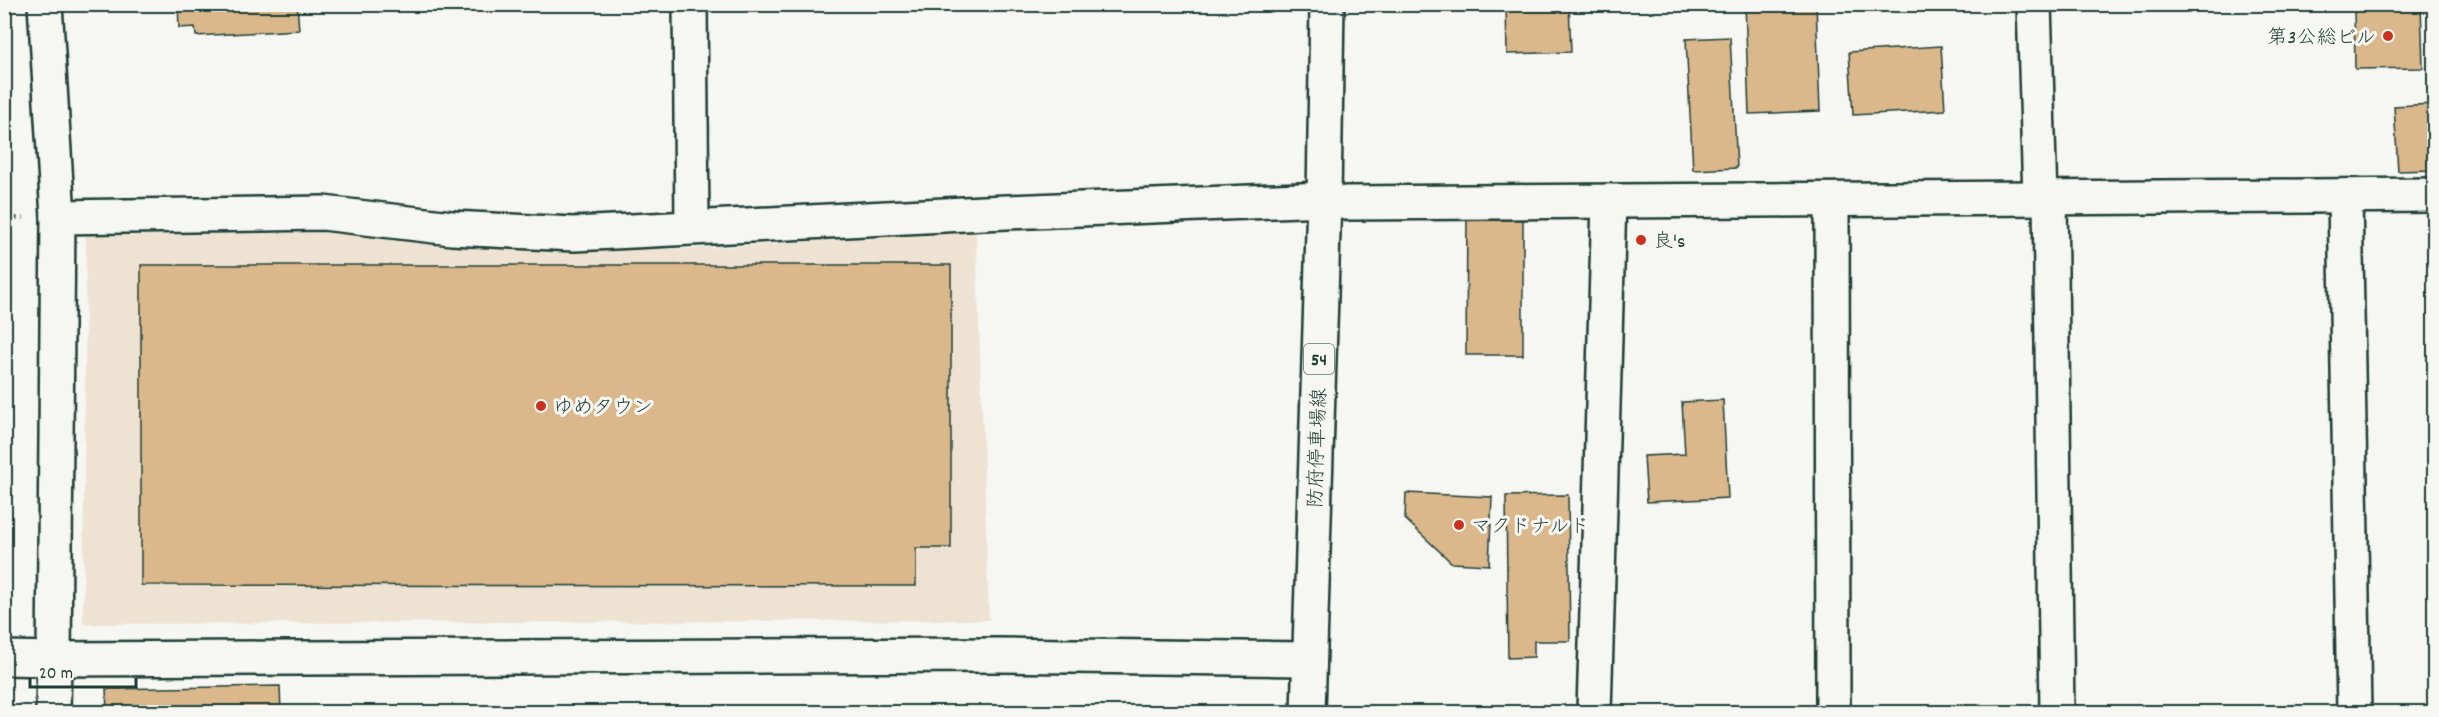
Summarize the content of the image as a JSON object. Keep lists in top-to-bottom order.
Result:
{
  "streets": {
    "street": ["54", "防府停車場線"]
  },
  "places": [
    "第3公総ビル",
    "良's",
    "ゆめタウン",
    "マクドナルド"
  ],
  "scale_bar": "20 m"
}
